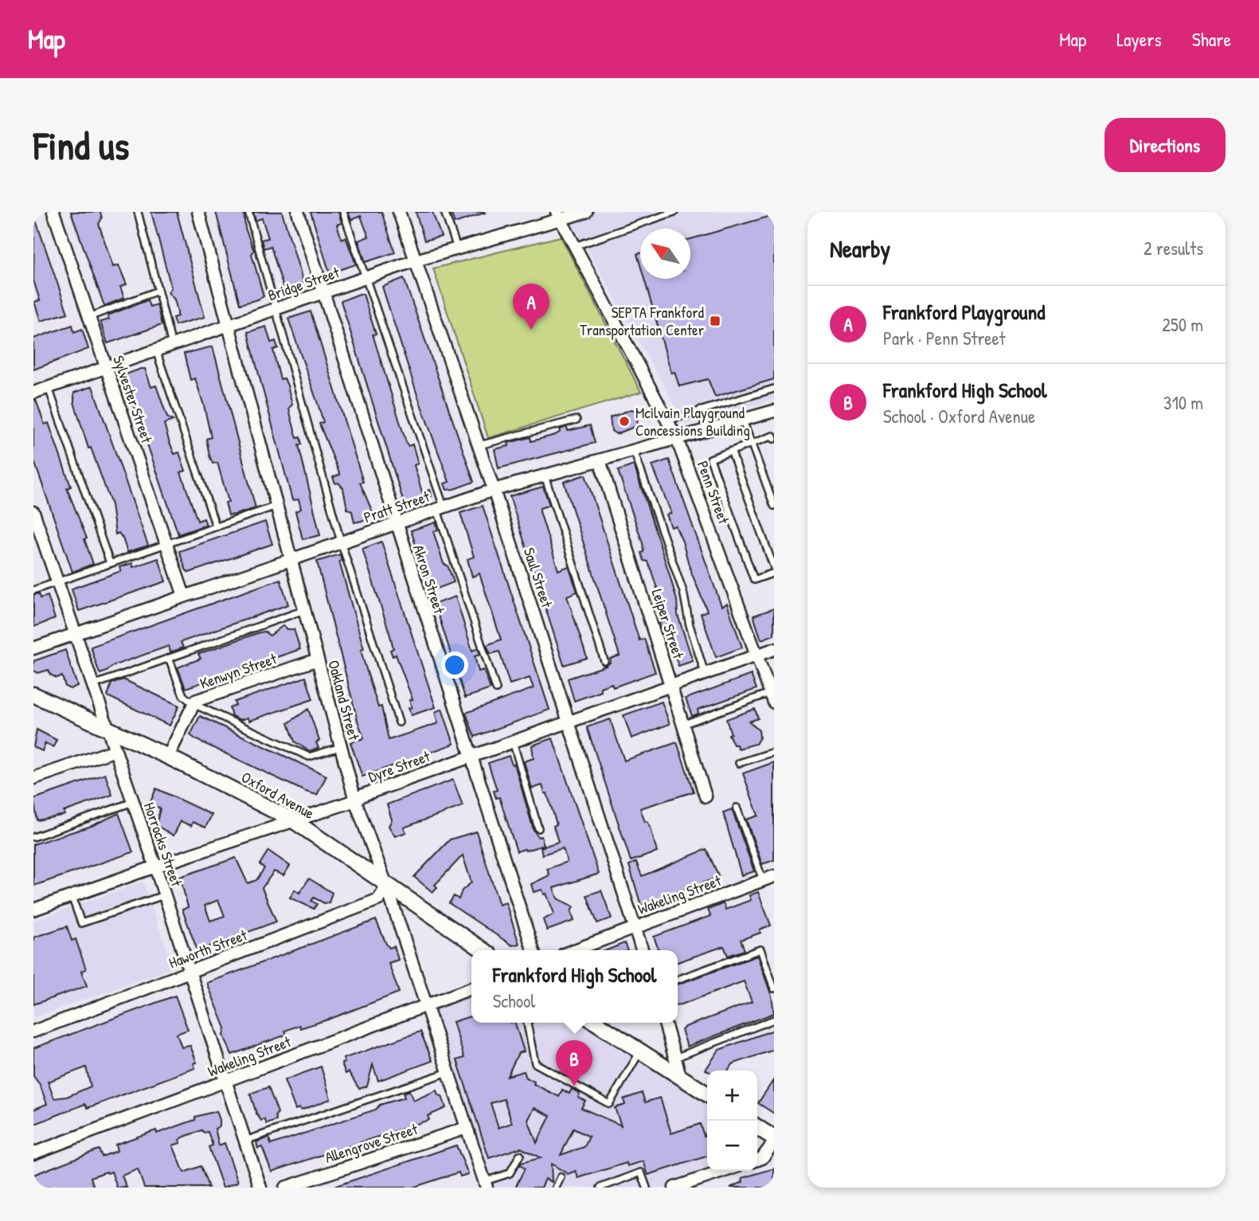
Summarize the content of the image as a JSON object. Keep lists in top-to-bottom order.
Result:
{
  "streets": {
    "street": [
      "Bridge Street",
      "Sylvester Street",
      "Penn Street",
      "Pratt Street",
      "Saul Street",
      "Akron Street",
      "Leiper Street",
      "Kenwyn Street",
      "Oakland Street",
      "Dyre Street",
      "Oxford Avenue",
      "Horrocks Street",
      "Wakeling Street",
      "Haworth Street",
      "Allengrove Street"
    ]
  },
  "crossings": [
    ["Bridge Street", "Sylvester Street"],
    ["Bridge Street", "Penn Street"],
    ["Bridge Street", "Saul Street"],
    ["Bridge Street", "Akron Street"],
    ["Bridge Street", "Oakland Street"],
    ["Sylvester Street", "Pratt Street"],
    ["Penn Street", "Pratt Street"],
    ["Penn Street", "Dyre Street"],
    ["Pratt Street", "Saul Street"],
    ["Pratt Street", "Akron Street"],
    ["Pratt Street", "Leiper Street"],
    ["Pratt Street", "Oakland Street"],
    ["Pratt Street", "Horrocks Street"],
    ["Saul Street", "Dyre Street"],
    ["Saul Street", "Wakeling Street"],
    ["Akron Street", "Dyre Street"],
    ["Leiper Street", "Dyre Street"],
    ["Kenwyn Street", "Oakland Street"],
    ["Kenwyn Street", "Oxford Avenue"],
    ["Oakland Street", "Dyre Street"],
    ["Oakland Street", "Oxford Avenue"],
    ["Oakland Street", "Wakeling Street"],
    ["Oakland Street", "Haworth Street"],
    ["Oakland Street", "Allengrove Street"],
    ["Dyre Street", "Oxford Avenue"],
    ["Dyre Street", "Horrocks Street"],
    ["Oxford Avenue", "Horrocks Street"],
    ["Oxford Avenue", "Haworth Street"],
    ["Horrocks Street", "Wakeling Street"],
    ["Horrocks Street", "Haworth Street"]
  ],
  "places": {
    "transit": ["SEPTA Frankford Transportation Center"],
    "other": ["Mcilvain Playground Concessions Building"]
  },
  "north": "top left",
  "page": {
    "header": "Map",
    "nav": ["Map", "Layers", "Share"],
    "buttons": "Directions",
    "title": "Find us",
    "heading": ["Nearby", "2 results"],
    "pins": ["A", "B"],
    "list": [
      {
        "mark": "A",
        "name": "Frankford Playground",
        "note": "Park · Penn Street",
        "value": "250 m"
      },
      {
        "mark": "B",
        "name": "Frankford High School",
        "note": "School · Oxford Avenue",
        "value": "310 m"
      }
    ],
    "popup": ["Frankford High School", "School"],
    "map_buttons": ["+", "−"]
  }
}
